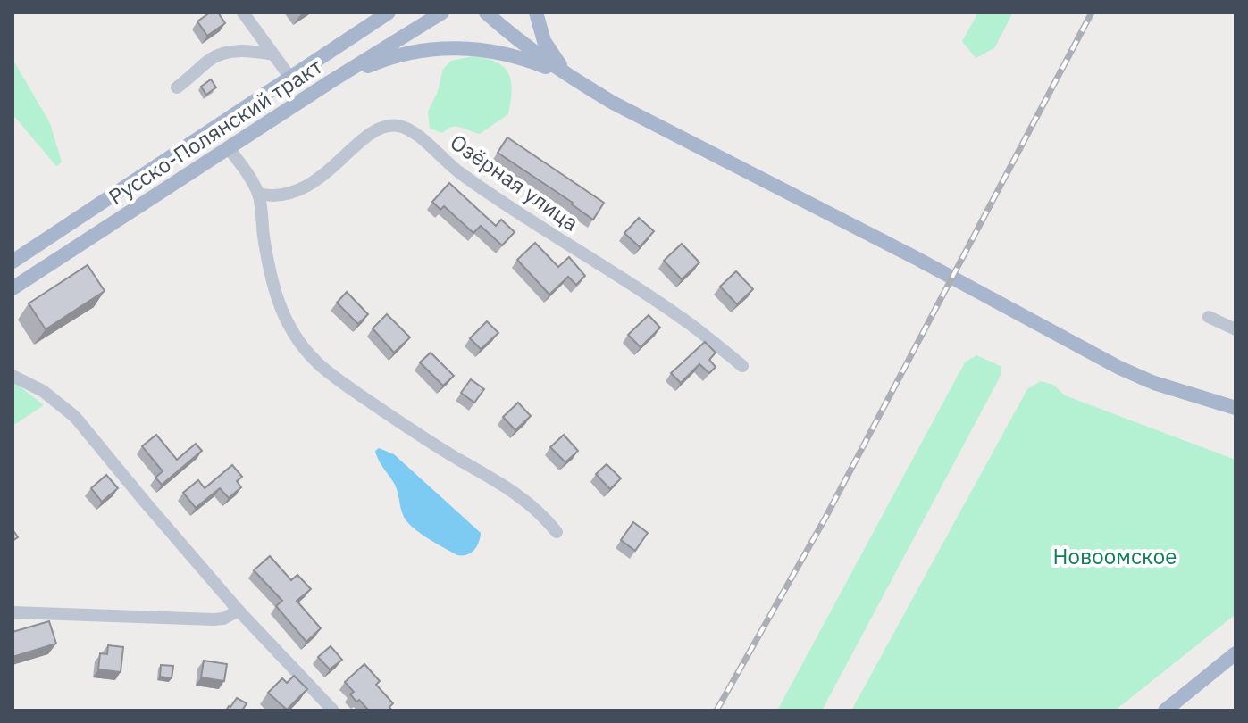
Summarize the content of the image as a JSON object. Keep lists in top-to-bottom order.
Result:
{
  "streets": {
    "main road": ["Русско-Полянский тракт"],
    "street": ["Озёрная улица"]
  },
  "parks": ["Новоомское"]
}
